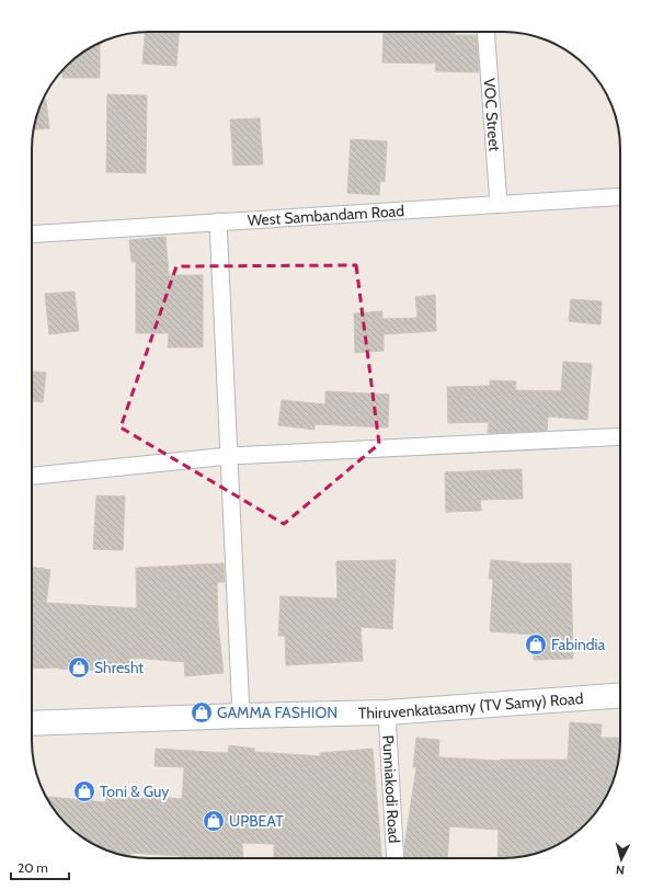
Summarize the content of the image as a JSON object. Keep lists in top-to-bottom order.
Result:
{
  "streets": {
    "main road": ["Thiruvenkatasamy (TV Samy) Road"],
    "street": ["VOC Street", "West Sambandam Road", "Punniakodi Road"]
  },
  "crossings": [
    ["VOC Street", "West Sambandam Road"],
    ["Thiruvenkatasamy (TV Samy) Road", "Punniakodi Road"]
  ],
  "places": {
    "shop": [
      "Fabindia",
      "Shresht",
      "GAMMA FASHION",
      "Toni & Guy",
      "UPBEAT"
    ]
  },
  "scale_bar": "20 m",
  "north": "bottom"
}
